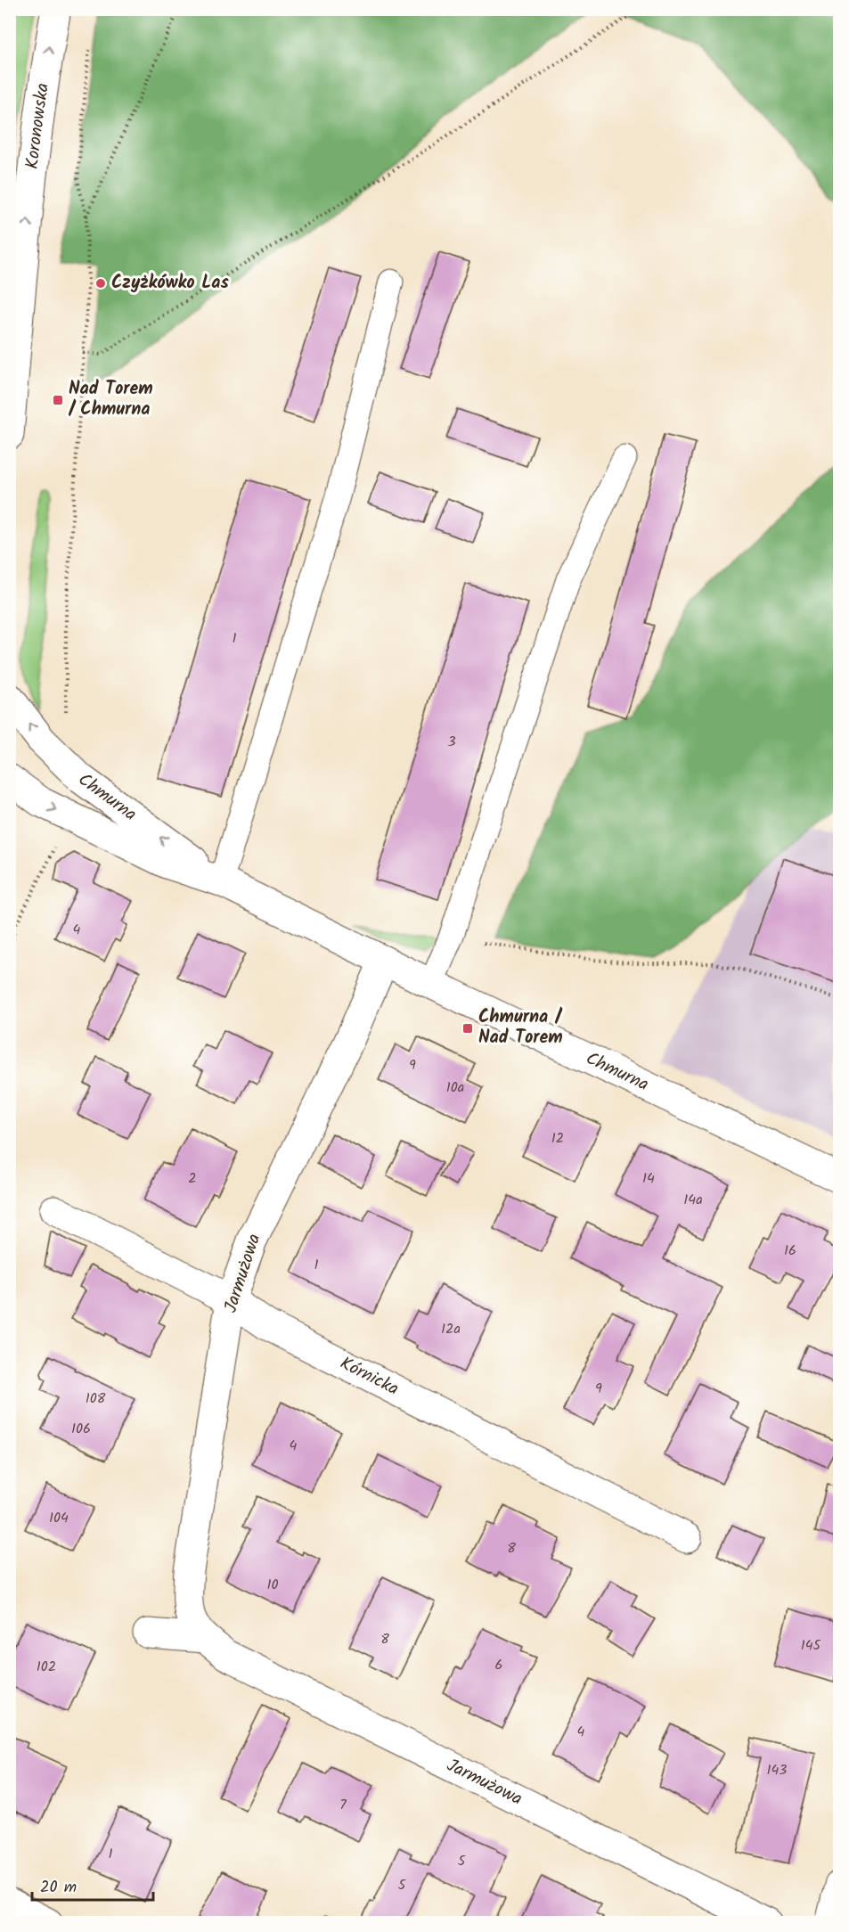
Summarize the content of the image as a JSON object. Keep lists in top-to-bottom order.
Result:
{
  "streets": {
    "street": [
      "Koronowska",
      "Chmurna",
      "Jarmużowa",
      "Kórnicka"
    ]
  },
  "crossings": [
    ["Chmurna", "Jarmużowa"],
    ["Jarmużowa", "Kórnicka"]
  ],
  "one_way": ["Koronowska"],
  "places": {
    "other": ["Czyżkówko Las"],
    "transit": ["Nad Torem / Chmurna", "Chmurna / Nad Torem"]
  },
  "house_numbers": [
    "1",
    "3",
    "4",
    "9",
    "10a",
    "12",
    "2",
    "14",
    "14a",
    "16",
    "1",
    "12a",
    "9",
    "108",
    "106",
    "4",
    "104",
    "8",
    "10",
    "8",
    "145",
    "6",
    "102",
    "4",
    "143",
    "7",
    "1",
    "5",
    "5"
  ],
  "scale_bar": "20 m"
}
